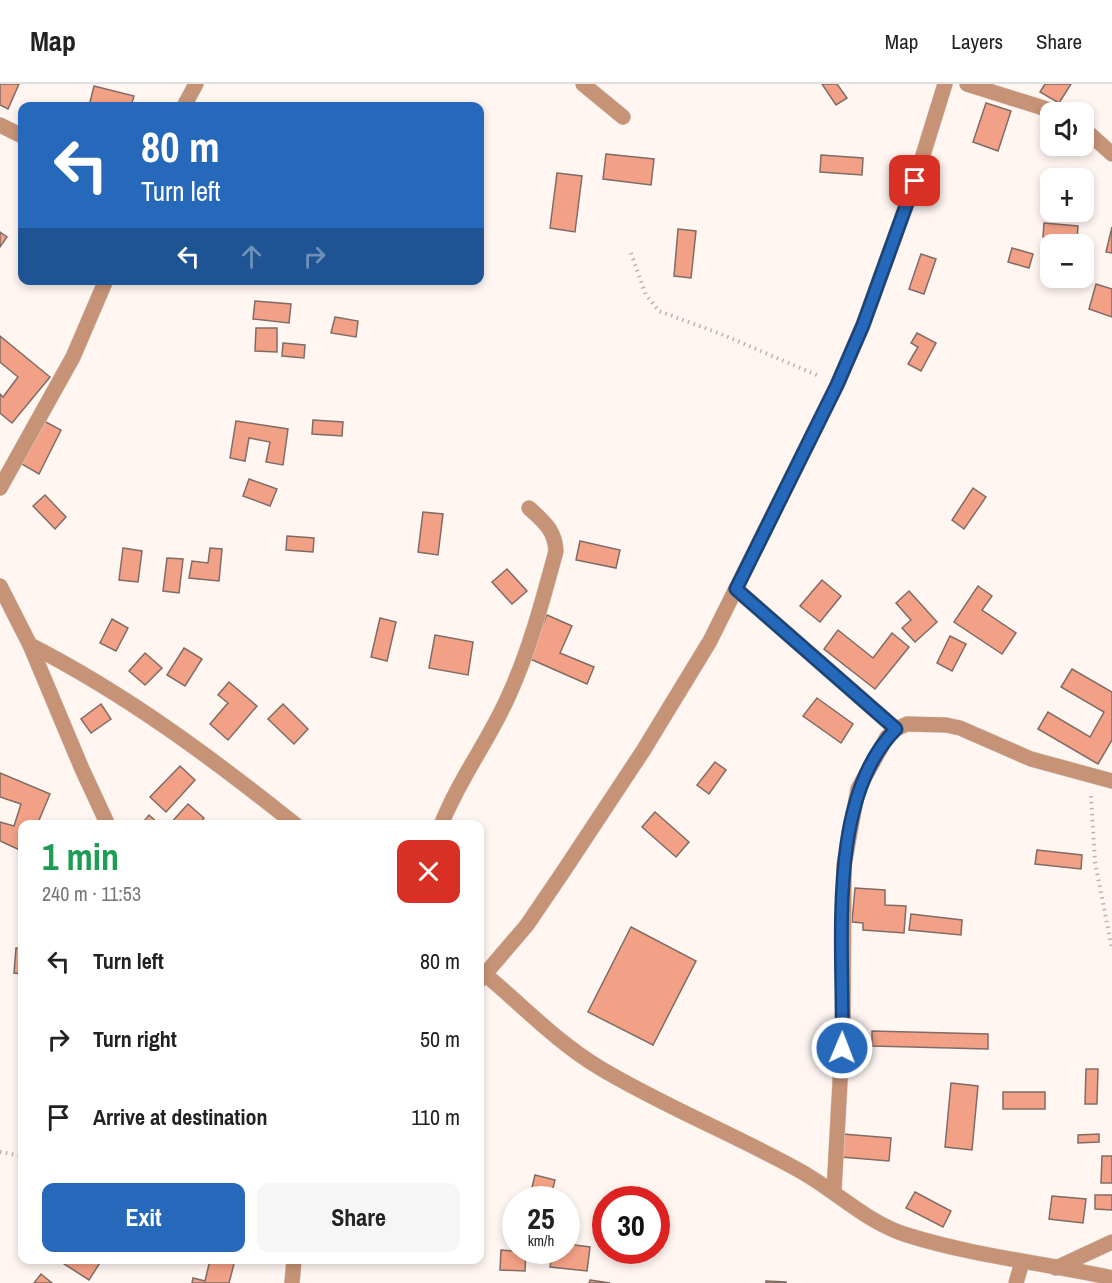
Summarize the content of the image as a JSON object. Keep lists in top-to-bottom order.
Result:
{
  "page": {
    "header": "Map",
    "nav": ["Map", "Layers", "Share"],
    "map_buttons": ["+", "−"],
    "turn": ["80 m", "Turn left"],
    "heading": ["1 min", "240 m · 11:53"],
    "list": [
      {
        "name": "Turn left",
        "value": "80 m"
      },
      {
        "name": "Turn right",
        "value": "50 m"
      },
      {
        "name": "Arrive at destination",
        "value": "110 m"
      }
    ],
    "buttons": ["Exit", "Share"],
    "speed": "25 km/h",
    "limit": "30"
  }
}
